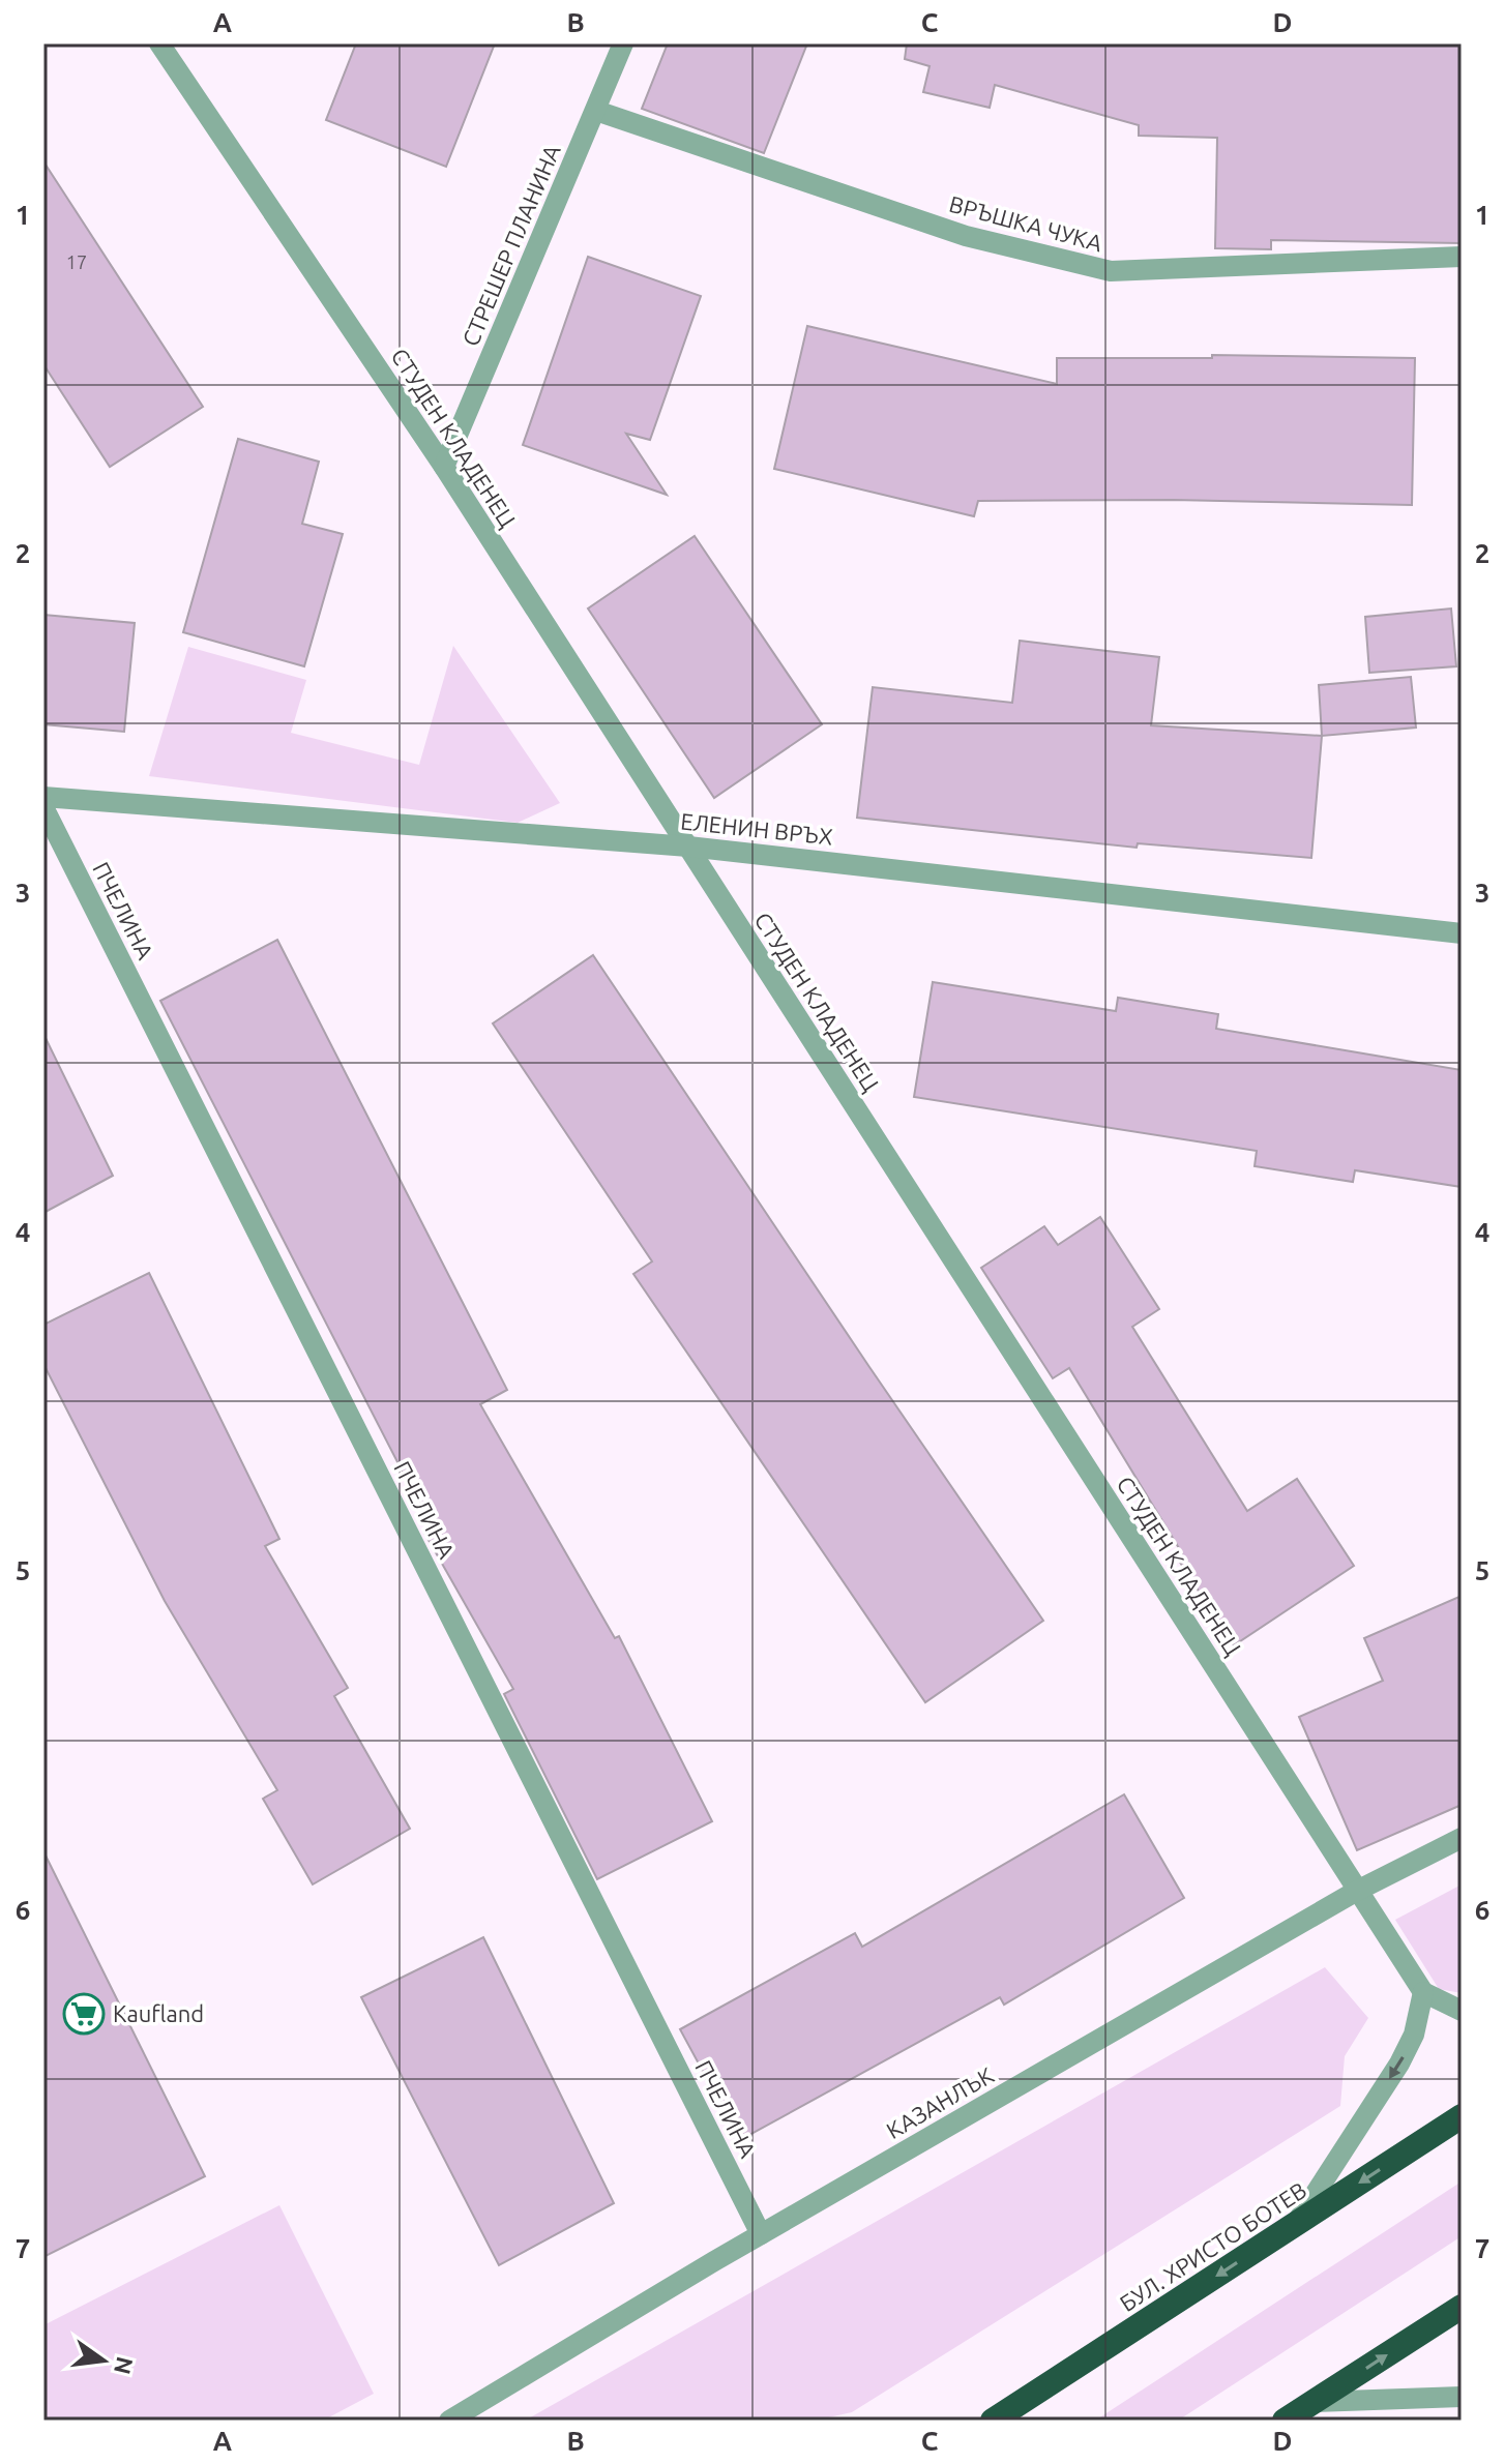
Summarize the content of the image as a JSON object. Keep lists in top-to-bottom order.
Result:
{
  "streets": {
    "highway": ["БУЛ. ХРИСТО БОТЕВ"],
    "street": [
      "ВРЪШКА ЧУКА",
      "СТРЕШЕР ПЛАНИНА",
      "СТУДЕН КЛАДЕНЕЦ",
      "ЕЛЕНИН ВРЪХ",
      "ПЧЕЛИНА",
      "КАЗАНЛЪК"
    ]
  },
  "crossings": [
    ["ВРЪШКА ЧУКА", "СТРЕШЕР ПЛАНИНА"],
    ["СТРЕШЕР ПЛАНИНА", "СТУДЕН КЛАДЕНЕЦ"],
    ["СТУДЕН КЛАДЕНЕЦ", "ЕЛЕНИН ВРЪХ"],
    ["СТУДЕН КЛАДЕНЕЦ", "КАЗАНЛЪК"],
    ["ПЧЕЛИНА", "КАЗАНЛЪК"]
  ],
  "places": {
    "supermarket": ["Kaufland"]
  },
  "house_numbers": ["17"],
  "north": "right",
  "grid": {
    "columns": [
      "A",
      "B",
      "C",
      "D"
    ],
    "rows": [
      "1",
      "2",
      "3",
      "4",
      "5",
      "6",
      "7"
    ]
  }
}
